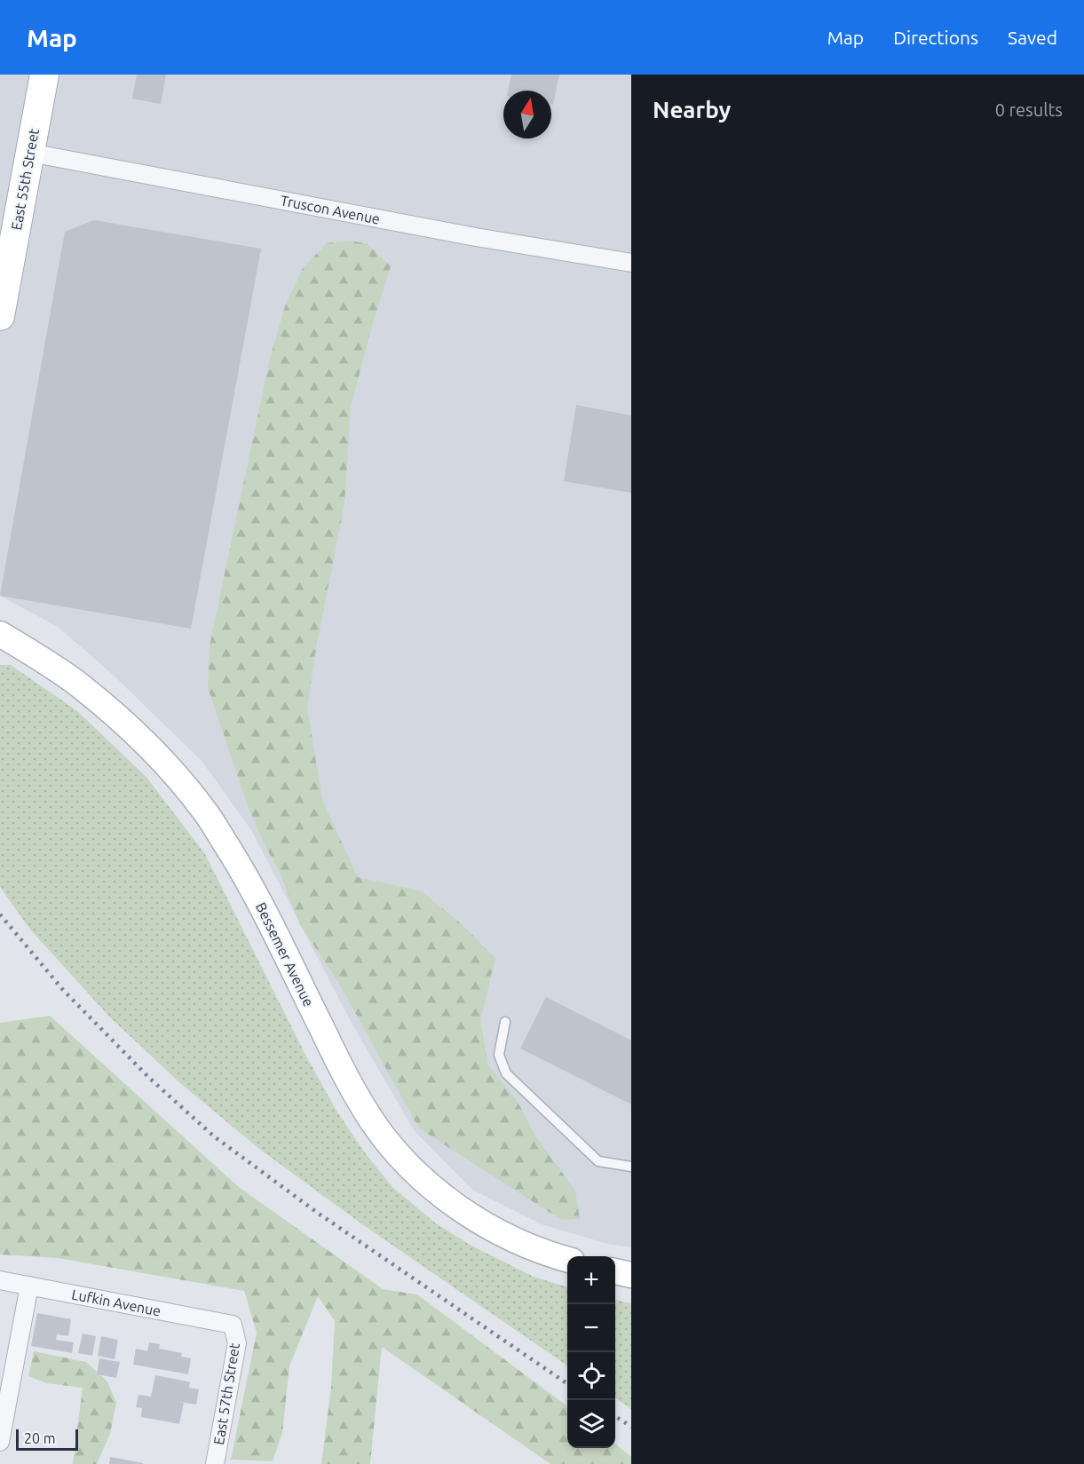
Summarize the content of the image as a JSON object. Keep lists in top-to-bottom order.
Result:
{
  "streets": {
    "main road": ["East 55th Street"],
    "street": [
      "Truscon Avenue",
      "Bessemer Avenue",
      "Lufkin Avenue",
      "East 57th Street"
    ]
  },
  "crossings": [
    ["East 55th Street", "Truscon Avenue"],
    ["Lufkin Avenue", "East 57th Street"]
  ],
  "scale_bar": "20 m",
  "north": "top",
  "page": {
    "header": "Map",
    "nav": ["Map", "Directions", "Saved"],
    "heading": ["Nearby", "0 results"],
    "map_buttons": ["+", "−"],
    "scale": "20 m"
  }
}
